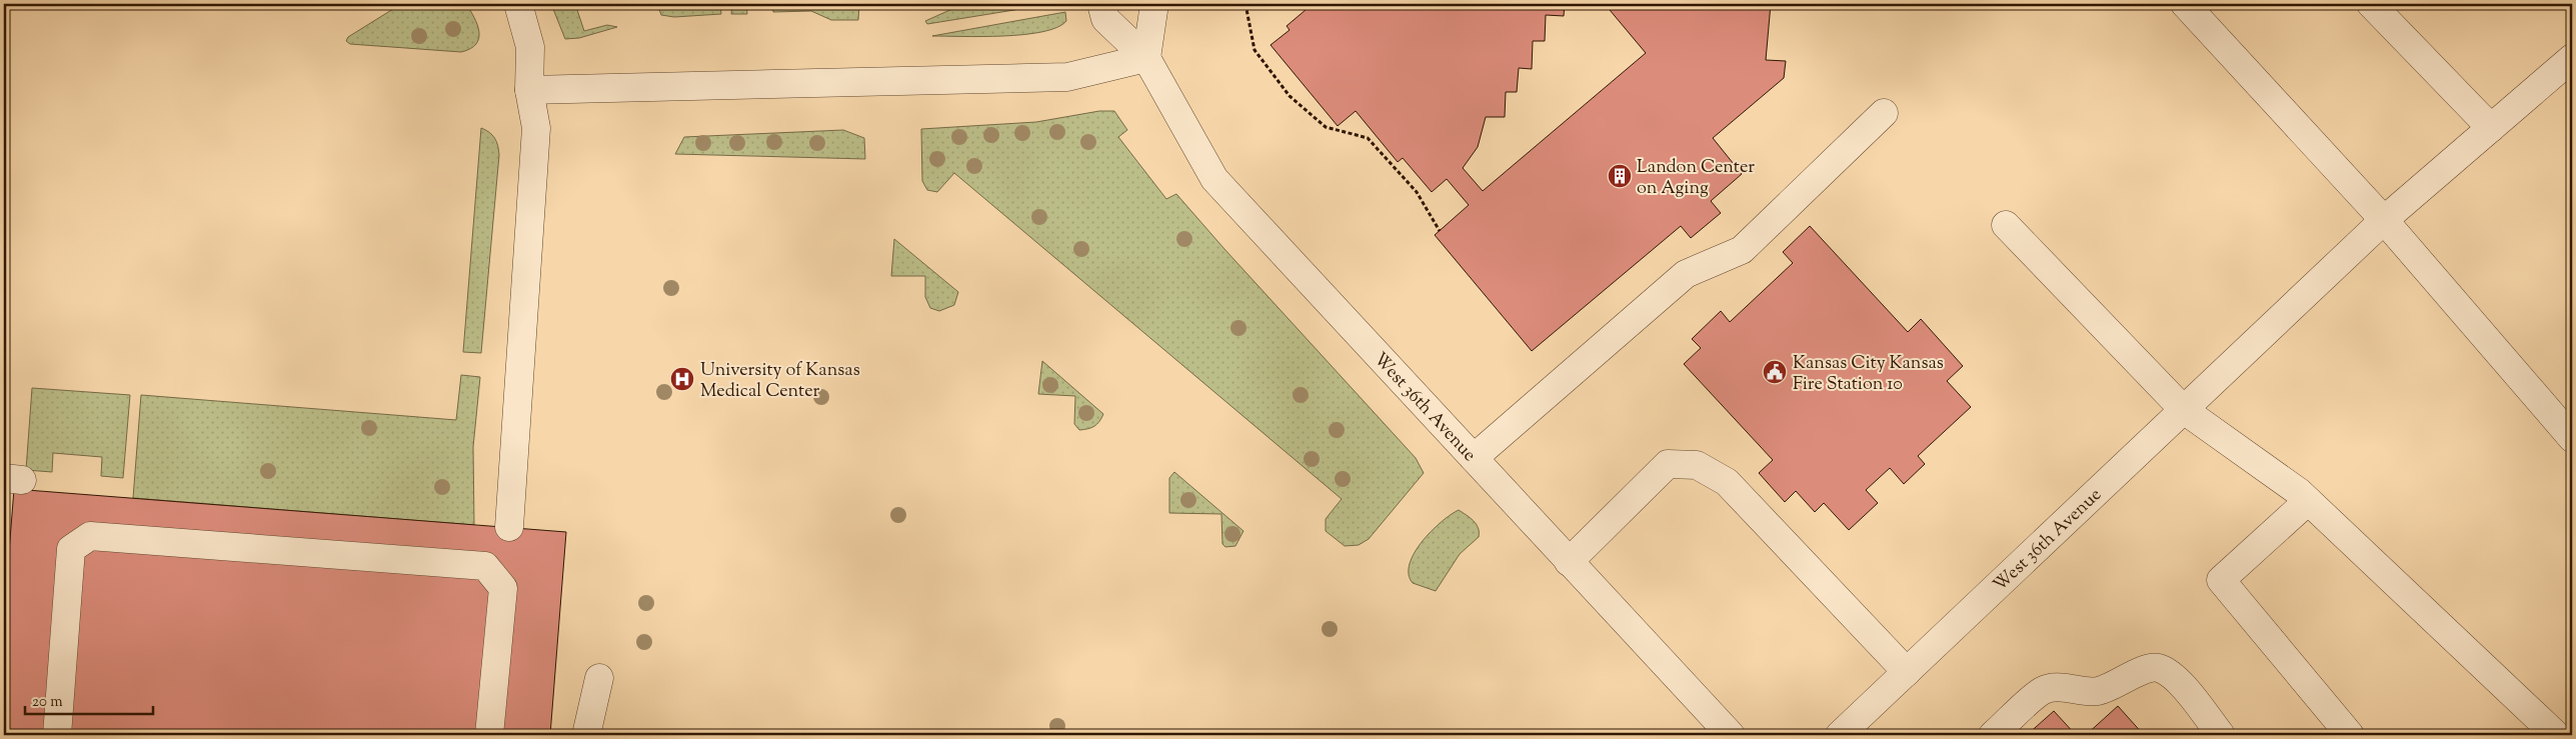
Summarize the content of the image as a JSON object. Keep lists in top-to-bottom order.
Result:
{
  "streets": {
    "street": ["West 36th Avenue"]
  },
  "places": {
    "building": ["Landon Center on Aging"],
    "public building": ["Kansas City Kansas Fire Station 10"],
    "hospital": ["University of Kansas Medical Center"]
  },
  "scale_bar": "20 m"
}
